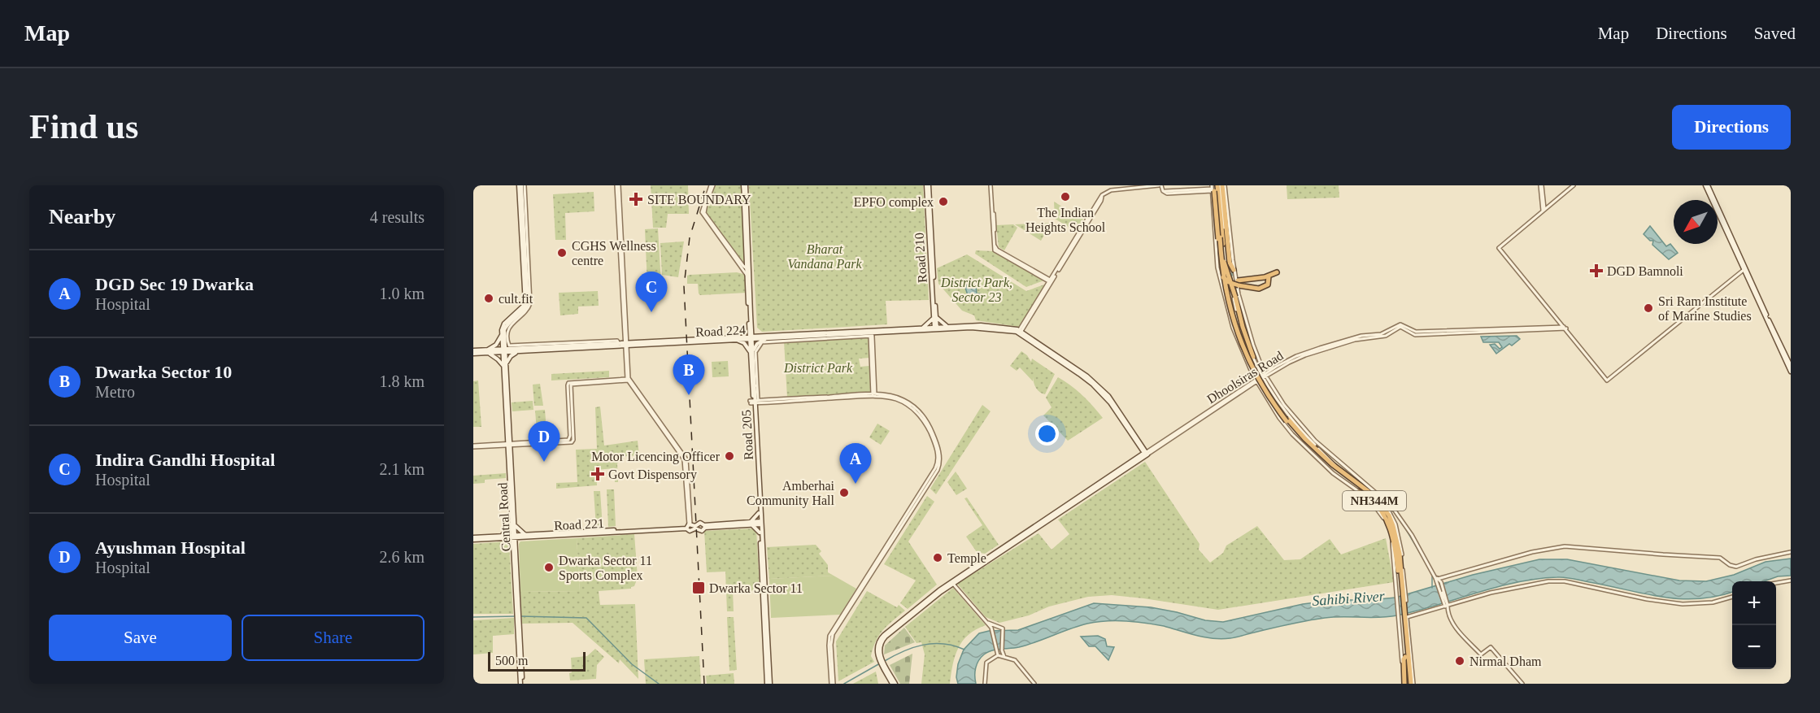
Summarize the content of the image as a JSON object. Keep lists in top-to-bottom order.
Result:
{
  "streets": {
    "highway": ["NH344M"],
    "main road": [
      "Road 210",
      "Road 224",
      "Road 205",
      "Central Road",
      "Road 221"
    ],
    "street": ["Dhoolsiras Road"]
  },
  "crossings": [
    ["Road 210", "Road 224"],
    ["Road 224", "Road 205"],
    ["Road 224", "Central Road"],
    ["Central Road", "Road 221"]
  ],
  "water": ["Sahibi River"],
  "parks": ["Bharat Vandana Park", "District Park, Sector 23", "District Park"],
  "places": {
    "other": [
      "The Indian Heights School",
      "EPFO complex",
      "CGHS Wellness centre",
      "cult.fit",
      "Sri Ram Institute of Marine Studies",
      "Motor Licencing Officer",
      "Amberhai Community Hall",
      "Temple",
      "Dwarka Sector 11 Sports Complex",
      "Nirmal Dham"
    ],
    "health": ["SITE BOUNDARY", "DGD Bamnoli", "Govt Dispensory"],
    "transit": ["Dwarka Sector 11"]
  },
  "scale_bar": "500 m",
  "north": "bottom left",
  "page": {
    "header": "Map",
    "nav": ["Map", "Directions", "Saved"],
    "buttons": [
      "Directions",
      ["Save", "Share"]
    ],
    "title": "Find us",
    "heading": ["Nearby", "4 results"],
    "list": [
      {
        "mark": "A",
        "name": "DGD Sec 19 Dwarka",
        "note": "Hospital",
        "value": "1.0 km"
      },
      {
        "mark": "B",
        "name": "Dwarka Sector 10",
        "note": "Metro",
        "value": "1.8 km"
      },
      {
        "mark": "C",
        "name": "Indira Gandhi Hospital",
        "note": "Hospital",
        "value": "2.1 km"
      },
      {
        "mark": "D",
        "name": "Ayushman Hospital",
        "note": "Hospital",
        "value": "2.6 km"
      }
    ],
    "pins": [
      "C",
      "B",
      "D",
      "A"
    ],
    "map_buttons": ["+", "−"],
    "scale": "500 m"
  }
}
